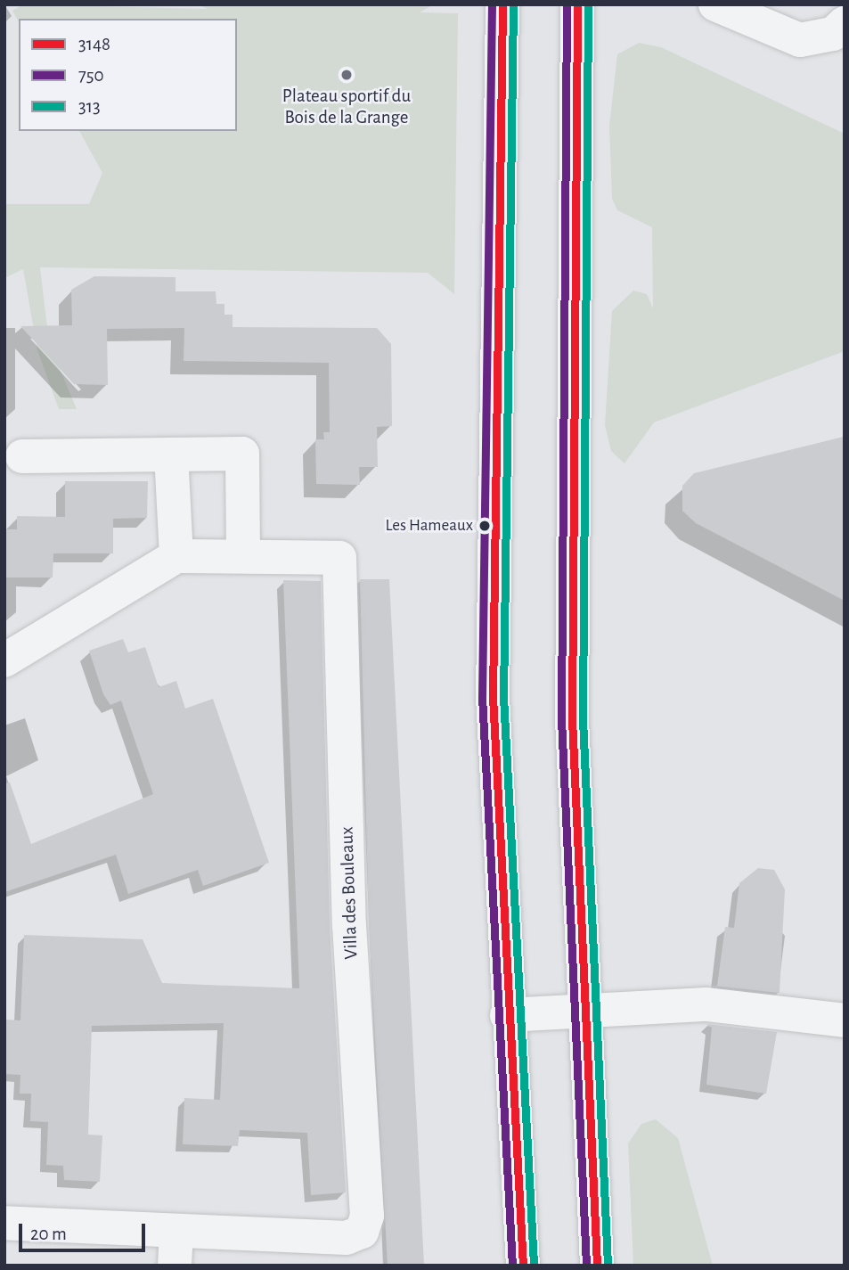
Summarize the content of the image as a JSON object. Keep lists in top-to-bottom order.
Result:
{
  "streets": {
    "street": ["Villa des Bouleaux"]
  },
  "places": ["Plateau sportif du Bois de la Grange", "Les Hameaux"],
  "lines": ["transit line 3148", "transit line 750", "transit line 313"],
  "legend": ["3148", "750", "313"],
  "scale_bar": "20 m"
}
